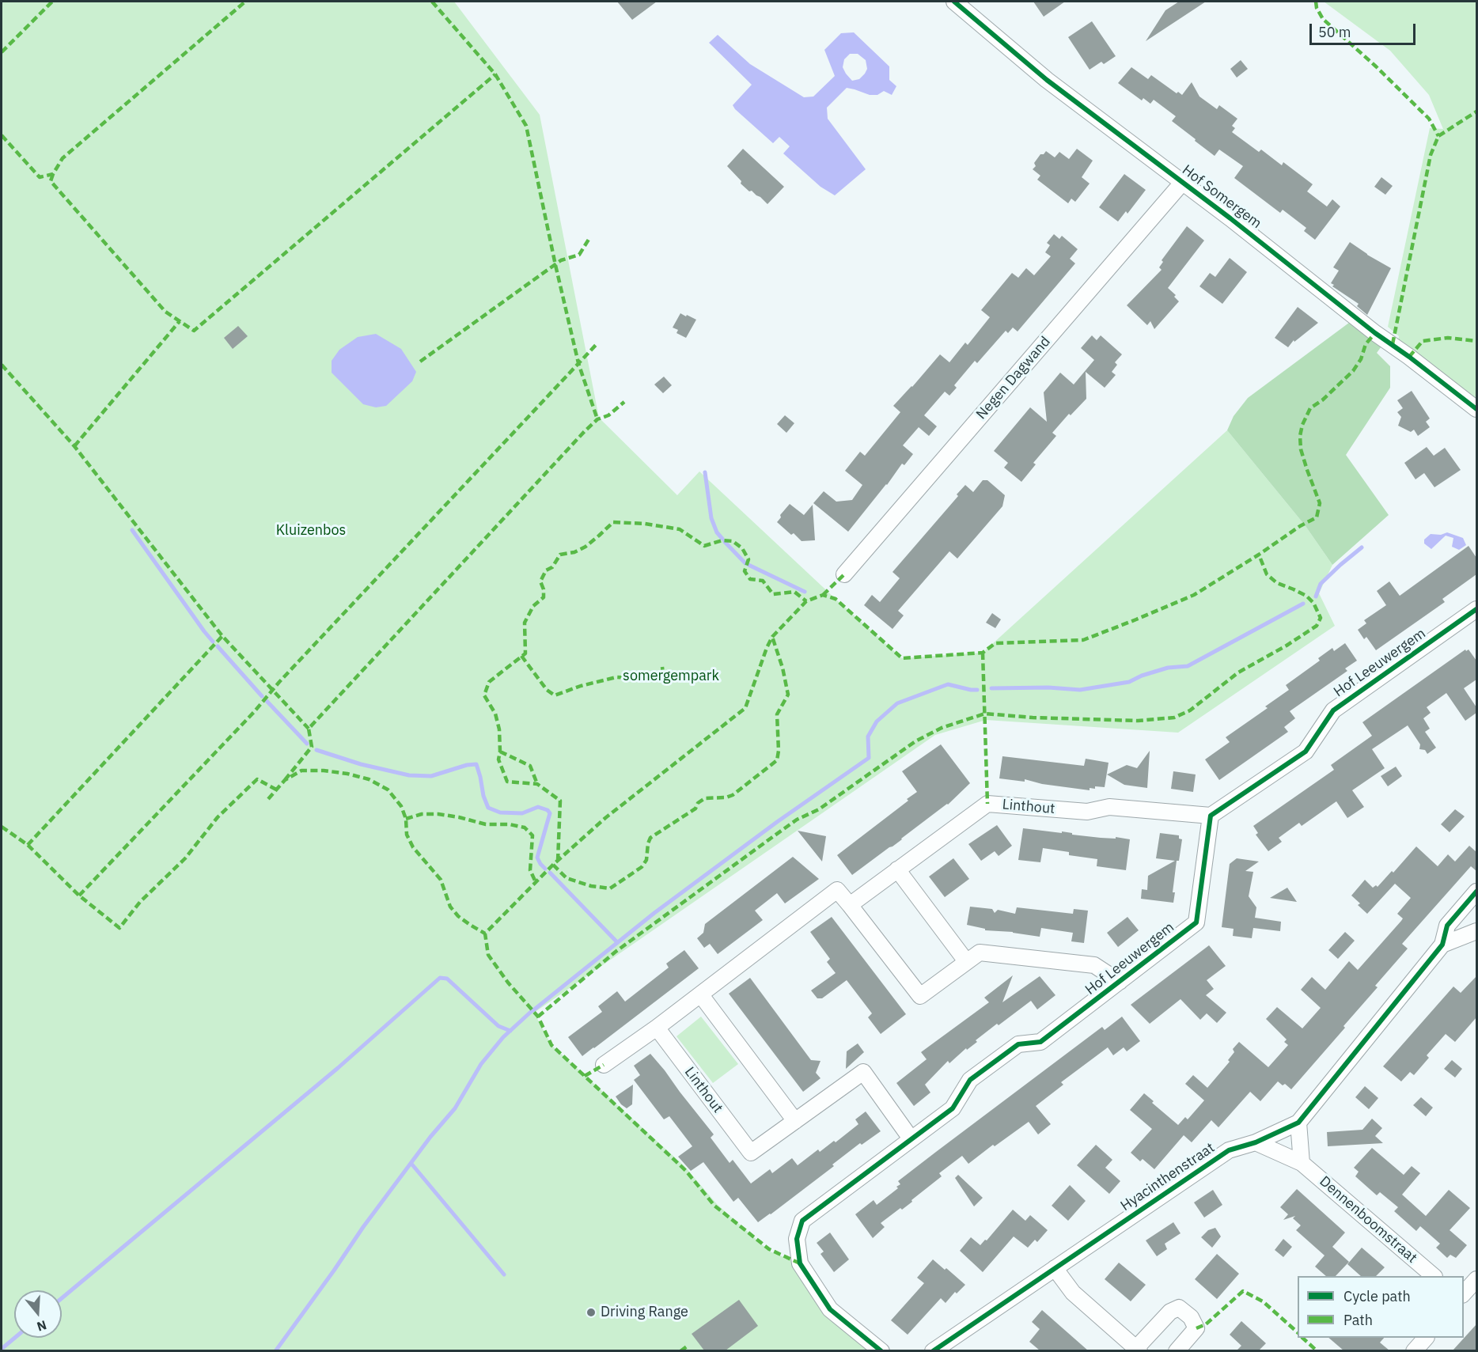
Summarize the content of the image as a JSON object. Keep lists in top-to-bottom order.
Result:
{
  "streets": {
    "street": [
      "Hof Somergem",
      "Negen Dagwand",
      "Hof Leeuwergem",
      "Linthout",
      "Hyacinthenstraat",
      "Dennenboomstraat"
    ]
  },
  "crossings": [
    ["Hof Somergem", "Negen Dagwand"],
    ["Hof Leeuwergem", "Linthout"]
  ],
  "parks": ["Kluizenbos", "somergempark"],
  "places": ["Driving Range"],
  "legend": ["Cycle path", "Path"],
  "scale_bar": "50 m",
  "north": "bottom"
}
